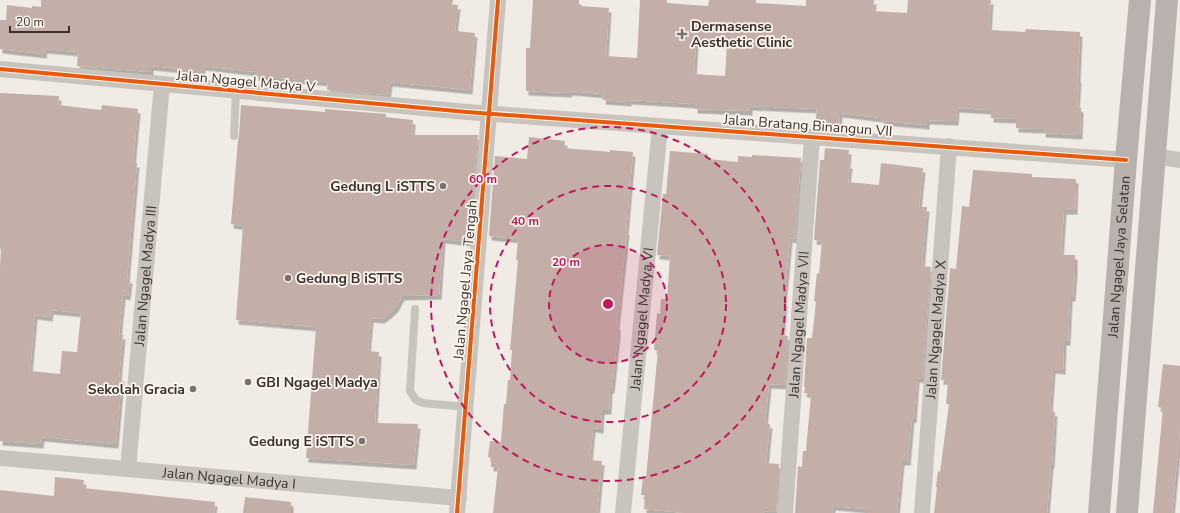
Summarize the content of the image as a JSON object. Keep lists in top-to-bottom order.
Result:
{
  "streets": {
    "main road": ["Jalan Ngagel Jaya Selatan"],
    "street": [
      "Jalan Ngagel Madya V",
      "Jalan Bratang Binangun VII",
      "Jalan Ngagel Madya III",
      "Jalan Ngagel Jaya Tengah",
      "Jalan Ngagel Madya VI",
      "Jalan Ngagel Madya VII",
      "Jalan Ngagel Madya X",
      "Jalan Ngagel Madya I"
    ]
  },
  "crossings": [
    ["Jalan Ngagel Madya V", "Jalan Bratang Binangun VII"],
    ["Jalan Ngagel Madya V", "Jalan Ngagel Madya III"],
    ["Jalan Ngagel Madya V", "Jalan Ngagel Jaya Tengah"],
    ["Jalan Bratang Binangun VII", "Jalan Ngagel Jaya Selatan"],
    ["Jalan Bratang Binangun VII", "Jalan Ngagel Jaya Tengah"],
    ["Jalan Bratang Binangun VII", "Jalan Ngagel Madya VI"],
    ["Jalan Bratang Binangun VII", "Jalan Ngagel Madya VII"],
    ["Jalan Bratang Binangun VII", "Jalan Ngagel Madya X"],
    ["Jalan Ngagel Madya III", "Jalan Ngagel Madya I"],
    ["Jalan Ngagel Jaya Tengah", "Jalan Ngagel Madya I"]
  ],
  "places": {
    "health": ["Dermasense Aesthetic Clinic"],
    "other": [
      "Gedung L iSTTS",
      "Gedung B iSTTS",
      "GBI Ngagel Madya",
      "Sekolah Gracia",
      "Gedung E iSTTS"
    ]
  },
  "scale_bar": "20 m",
  "rings": ["60 m", "40 m", "20 m"]
}
